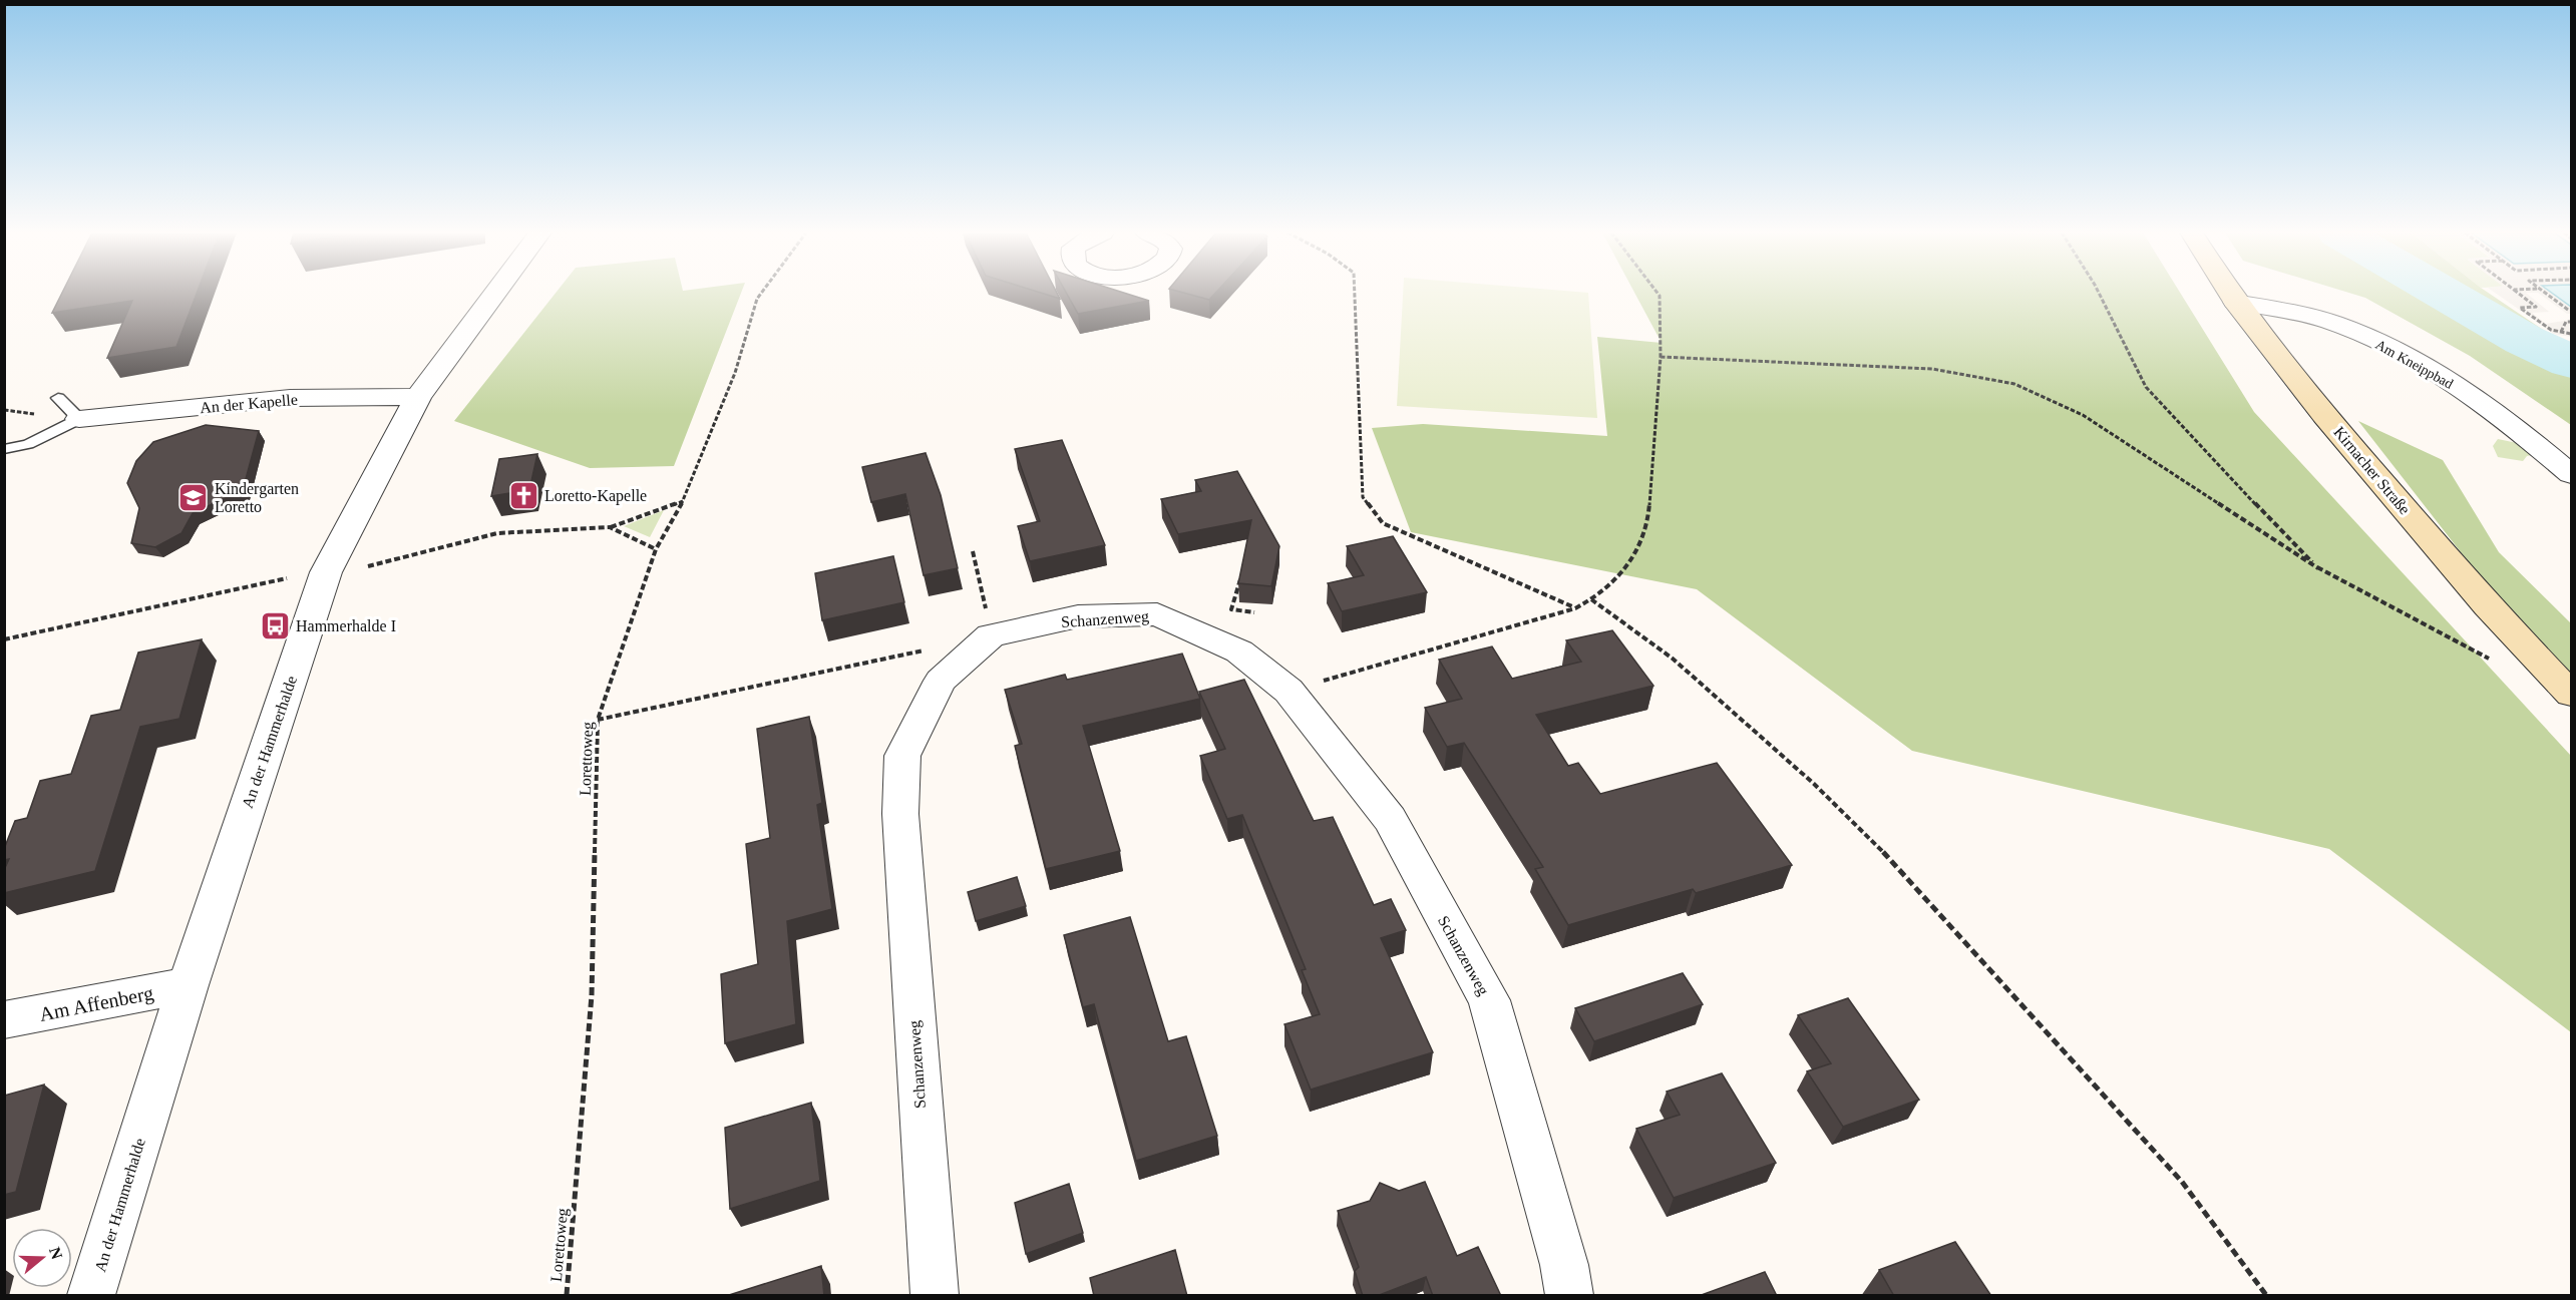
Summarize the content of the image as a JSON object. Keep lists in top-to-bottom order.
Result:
{
  "streets": {
    "main road": ["Kirnacher Straße"],
    "street": [
      "Am Kneippbad",
      "An der Kapelle",
      "Schanzenweg",
      "An der Hammerhalde",
      "Am Affenberg"
    ],
    "path": ["Lorettoweg"]
  },
  "crossings": [
    ["Am Kneippbad", "Kirnacher Straße"],
    ["An der Kapelle", "An der Hammerhalde"],
    ["An der Hammerhalde", "Am Affenberg"]
  ],
  "places": {
    "church": ["Loretto-Kapelle"],
    "school or university": ["Kindergarten Loretto"],
    "bus stop": ["Hammerhalde I"]
  },
  "north": "right"
}
